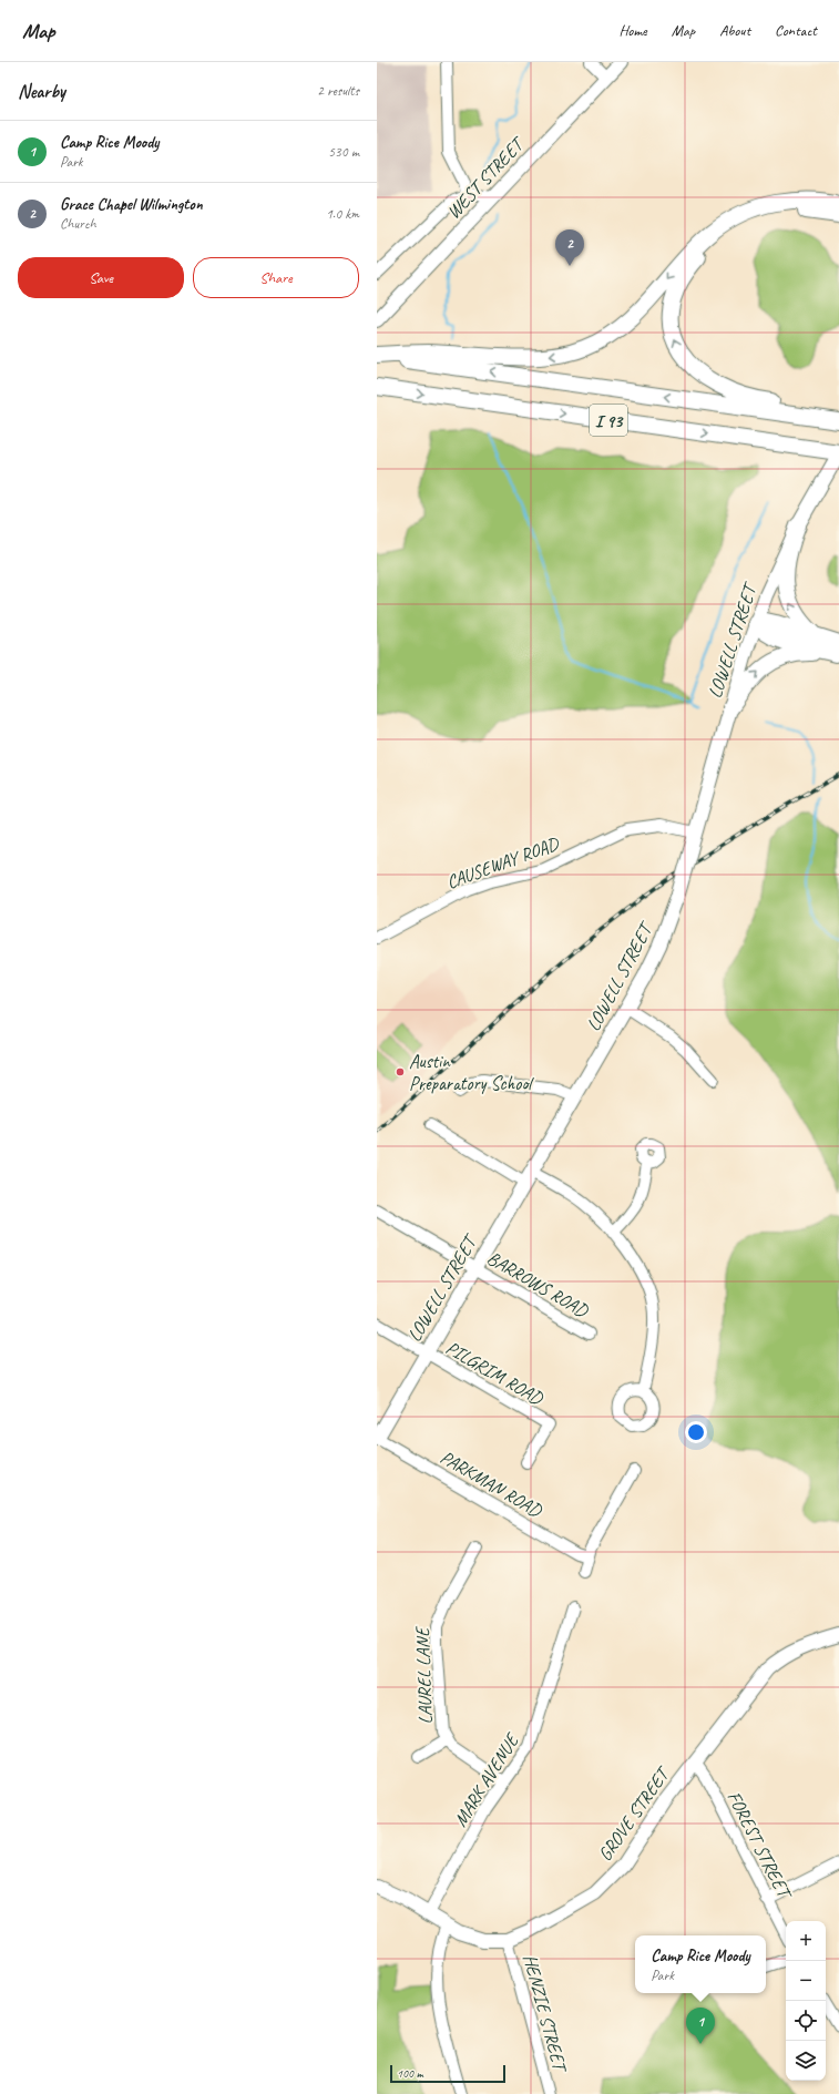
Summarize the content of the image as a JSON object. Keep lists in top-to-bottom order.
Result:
{
  "streets": {
    "highway": ["I 93"],
    "main road": ["WEST STREET", "LOWELL STREET", "GROVE STREET"],
    "street": [
      "CAUSEWAY ROAD",
      "BARROWS ROAD",
      "PILGRIM ROAD",
      "PARKMAN ROAD",
      "LAUREL LANE",
      "MARK AVENUE",
      "FOREST STREET",
      "HENZIE STREET"
    ]
  },
  "crossings": [
    ["I 93", "LOWELL STREET"],
    ["LOWELL STREET", "CAUSEWAY ROAD"],
    ["LOWELL STREET", "BARROWS ROAD"],
    ["LOWELL STREET", "PILGRIM ROAD"],
    ["LOWELL STREET", "PARKMAN ROAD"],
    ["LAUREL LANE", "MARK AVENUE"],
    ["MARK AVENUE", "GROVE STREET"],
    ["GROVE STREET", "FOREST STREET"],
    ["GROVE STREET", "HENZIE STREET"]
  ],
  "places": ["Austin Preparatory School"],
  "scale_bar": "100 m",
  "page": {
    "header": "Map",
    "nav": [
      "Home",
      "Map",
      "About",
      "Contact"
    ],
    "heading": ["Nearby", "2 results"],
    "list": [
      {
        "mark": "1",
        "name": "Camp Rice Moody",
        "note": "Park",
        "value": "530 m"
      },
      {
        "mark": "2",
        "name": "Grace Chapel Wilmington",
        "note": "Church",
        "value": "1.0 km"
      }
    ],
    "pins": ["2", "1"],
    "buttons": ["Save", "Share"],
    "map_buttons": ["+", "−"],
    "popup": ["Camp Rice Moody", "Park"],
    "scale": "100 m"
  }
}
